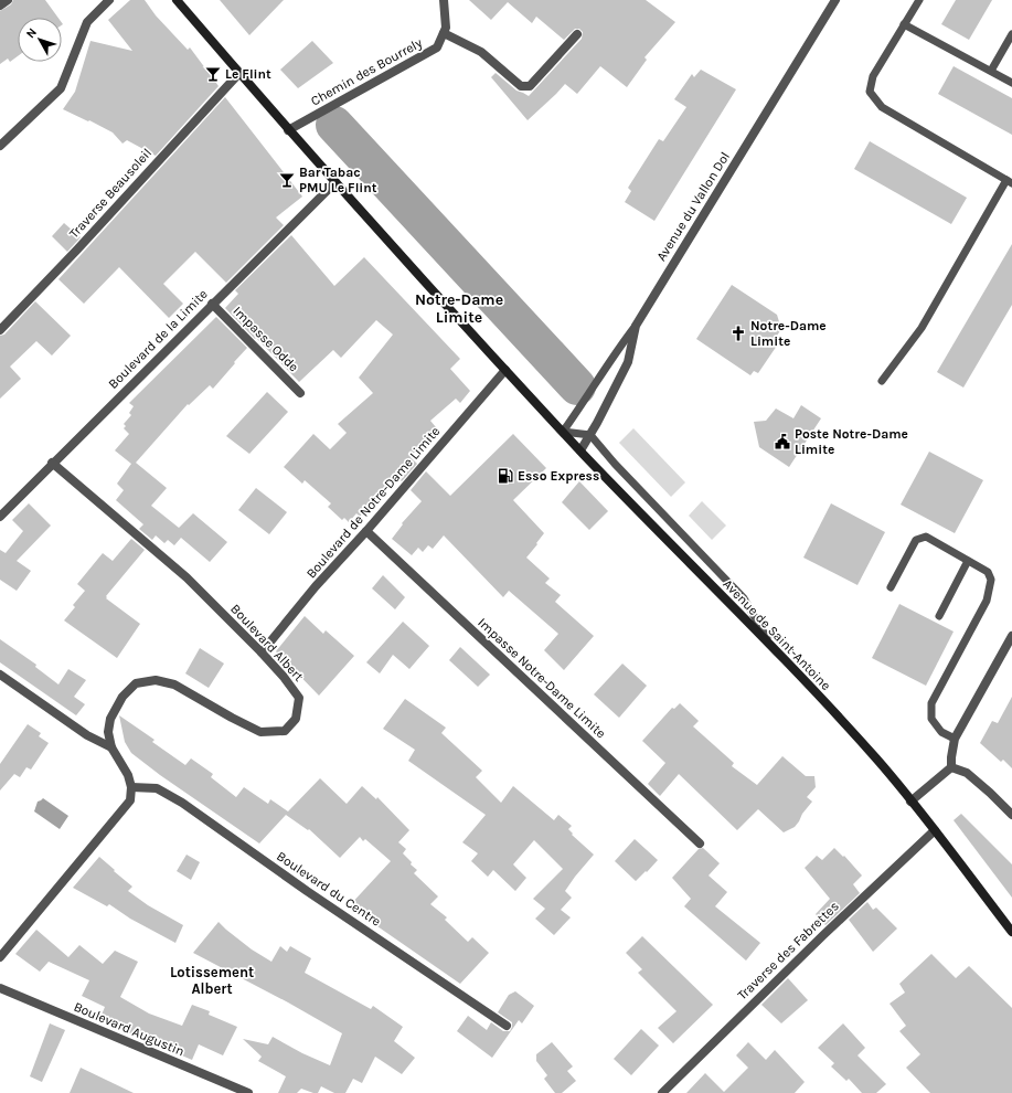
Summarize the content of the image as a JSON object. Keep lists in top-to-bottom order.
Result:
{
  "streets": {
    "main road": ["Avenue de Saint-Antoine"],
    "street": [
      "Chemin des Bourrely",
      "Traverse Beausoleil",
      "Avenue du Vallon Dol",
      "Boulevard de la Limite",
      "Impasse Odde",
      "Boulevard de Notre-Dame Limite",
      "Boulevard Albert",
      "Impasse Notre-Dame Limite",
      "Boulevard du Centre",
      "Traverse des Fabrettes",
      "Boulevard Augustin"
    ]
  },
  "crossings": [
    ["Chemin des Bourrely", "Avenue de Saint-Antoine"],
    ["Traverse Beausoleil", "Avenue de Saint-Antoine"],
    ["Avenue du Vallon Dol", "Avenue de Saint-Antoine"],
    ["Boulevard de la Limite", "Impasse Odde"],
    ["Boulevard de la Limite", "Avenue de Saint-Antoine"],
    ["Boulevard de la Limite", "Boulevard Albert"],
    ["Boulevard de Notre-Dame Limite", "Avenue de Saint-Antoine"],
    ["Boulevard de Notre-Dame Limite", "Boulevard Albert"],
    ["Boulevard de Notre-Dame Limite", "Impasse Notre-Dame Limite"],
    ["Avenue de Saint-Antoine", "Traverse des Fabrettes"],
    ["Boulevard Albert", "Boulevard du Centre"]
  ],
  "districts": ["Notre-Dame Limite", "Lotissement Albert"],
  "places": {
    "bar": ["Le Flint", "Bar Tabac PMU Le Flint"],
    "church": ["Notre-Dame Limite"],
    "public building": ["Poste Notre-Dame Limite"],
    "fuel station": ["Esso Express"]
  },
  "north": "top left"
}
